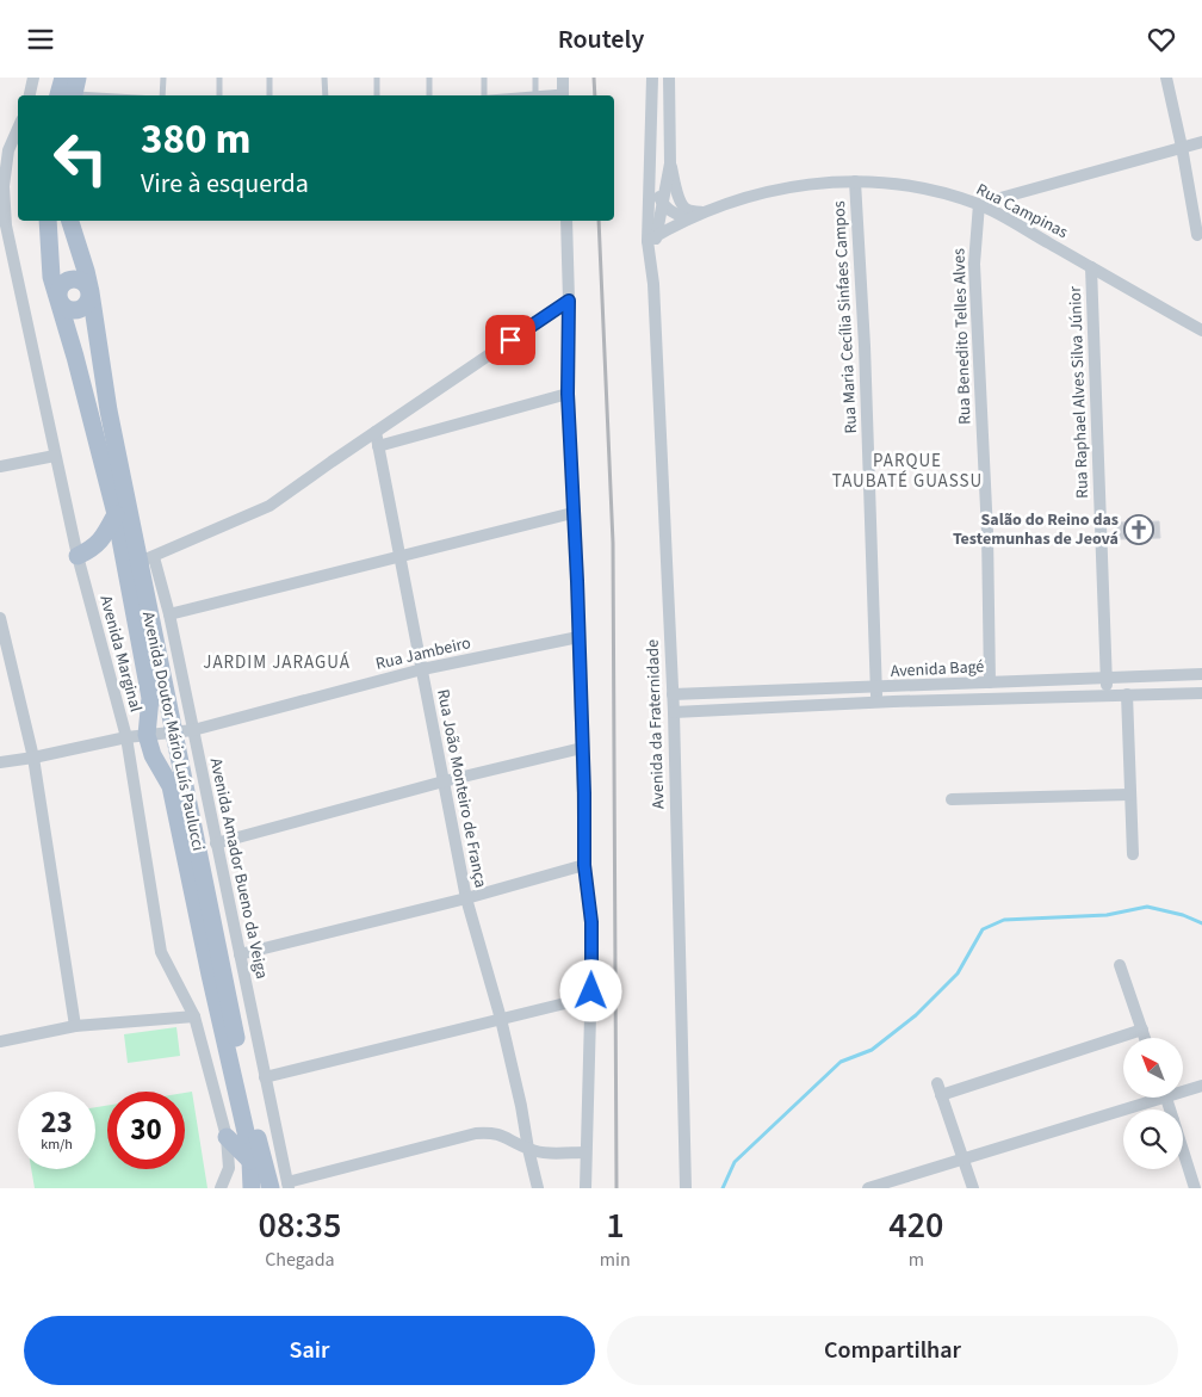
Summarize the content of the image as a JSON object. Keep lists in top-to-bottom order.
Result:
{
  "streets": {
    "main road": ["Avenida Doutor Mário Luís Paulucci"],
    "street": [
      "Rua Campinas",
      "Rua Maria Cecília Sinfaes Campos",
      "Rua Benedito Telles Alves",
      "Rua Raphael Alves Silva Júnior",
      "Avenida Marginal",
      "Rua Jambeiro",
      "Avenida Bagé",
      "Avenida da Fraternidade",
      "Rua João Monteiro de França",
      "Avenida Amador Bueno da Veiga"
    ]
  },
  "crossings": [
    ["Rua Campinas", "Rua Maria Cecília Sinfaes Campos"],
    ["Rua Campinas", "Rua Benedito Telles Alves"],
    ["Rua Campinas", "Rua Raphael Alves Silva Júnior"],
    ["Rua Campinas", "Avenida da Fraternidade"],
    ["Rua Maria Cecília Sinfaes Campos", "Avenida Bagé"],
    ["Rua Benedito Telles Alves", "Avenida Bagé"],
    ["Rua Raphael Alves Silva Júnior", "Avenida Bagé"],
    ["Avenida Marginal", "Rua Jambeiro"],
    ["Rua Jambeiro", "Avenida Doutor Mário Luís Paulucci"],
    ["Rua Jambeiro", "Rua João Monteiro de França"],
    ["Rua Jambeiro", "Avenida Amador Bueno da Veiga"],
    ["Avenida Bagé", "Avenida da Fraternidade"],
    ["Avenida Doutor Mário Luís Paulucci", "Avenida Amador Bueno da Veiga"]
  ],
  "districts": ["PARQUE TAUBATÉ GUASSU", "JARDIM JARAGUÁ"],
  "places": {
    "church": ["Salão do Reino das Testemunhas de Jeová"]
  },
  "north": "top left",
  "page": {
    "header": "Routely",
    "turn": ["380 m", "Vire à esquerda"],
    "speed": "23 km/h",
    "limit": "30",
    "eta": [
      "08:35",
      "Chegada",
      "1",
      "min",
      "420",
      "m"
    ],
    "buttons": ["Sair", "Compartilhar"]
  }
}
